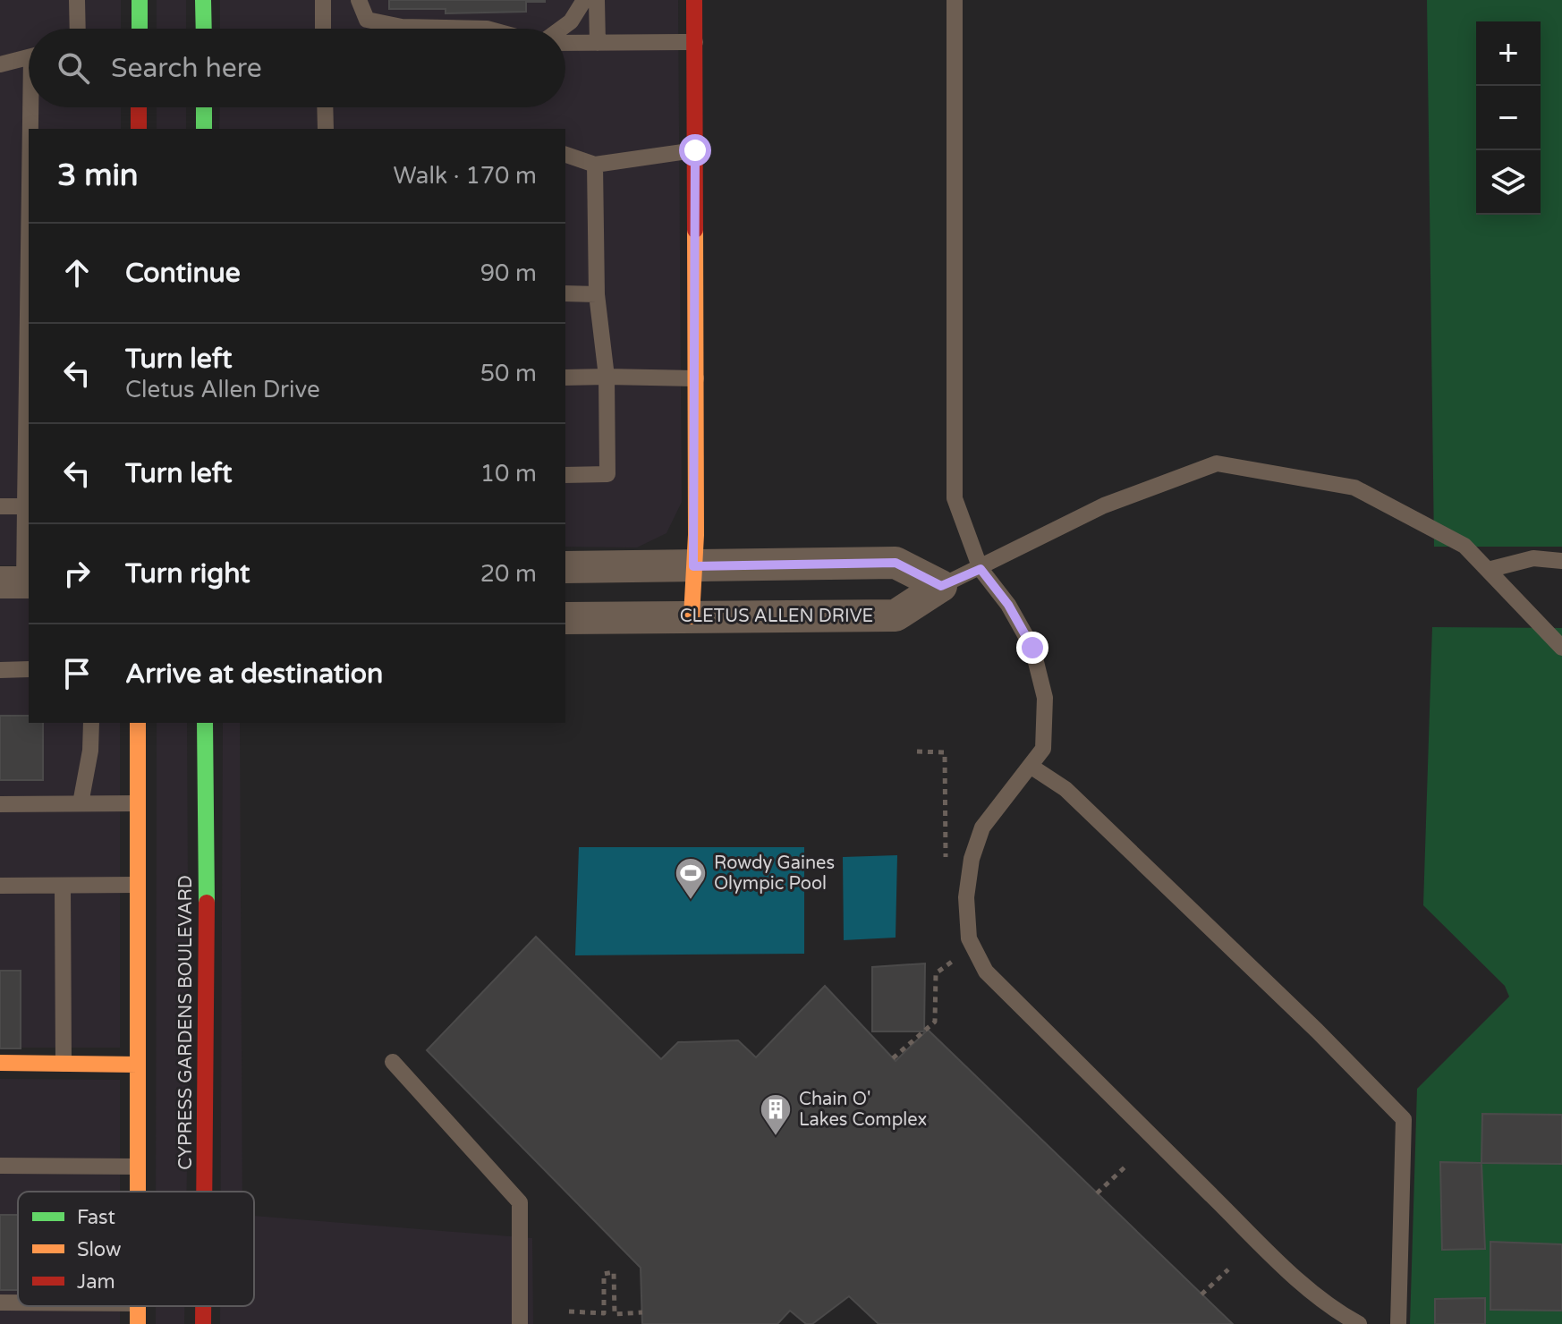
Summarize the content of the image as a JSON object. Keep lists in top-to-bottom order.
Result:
{
  "streets": {
    "main road": ["CYPRESS GARDENS BOULEVARD"],
    "street": ["CLETUS ALLEN DRIVE"]
  },
  "places": {
    "sports": ["Rowdy Gaines Olympic Pool"],
    "building": ["Chain O' Lakes Complex"]
  },
  "legend": ["Fast", "Slow", "Jam"],
  "page": {
    "map_buttons": ["+", "−"],
    "search": "Search here",
    "heading": ["3 min", "Walk · 170 m"],
    "list": [
      ["Continue", "90 m"],
      ["Turn left", "Cletus Allen Drive", "50 m"],
      ["Turn left", "10 m"],
      ["Turn right", "20 m"],
      "Arrive at destination"
    ]
  }
}
